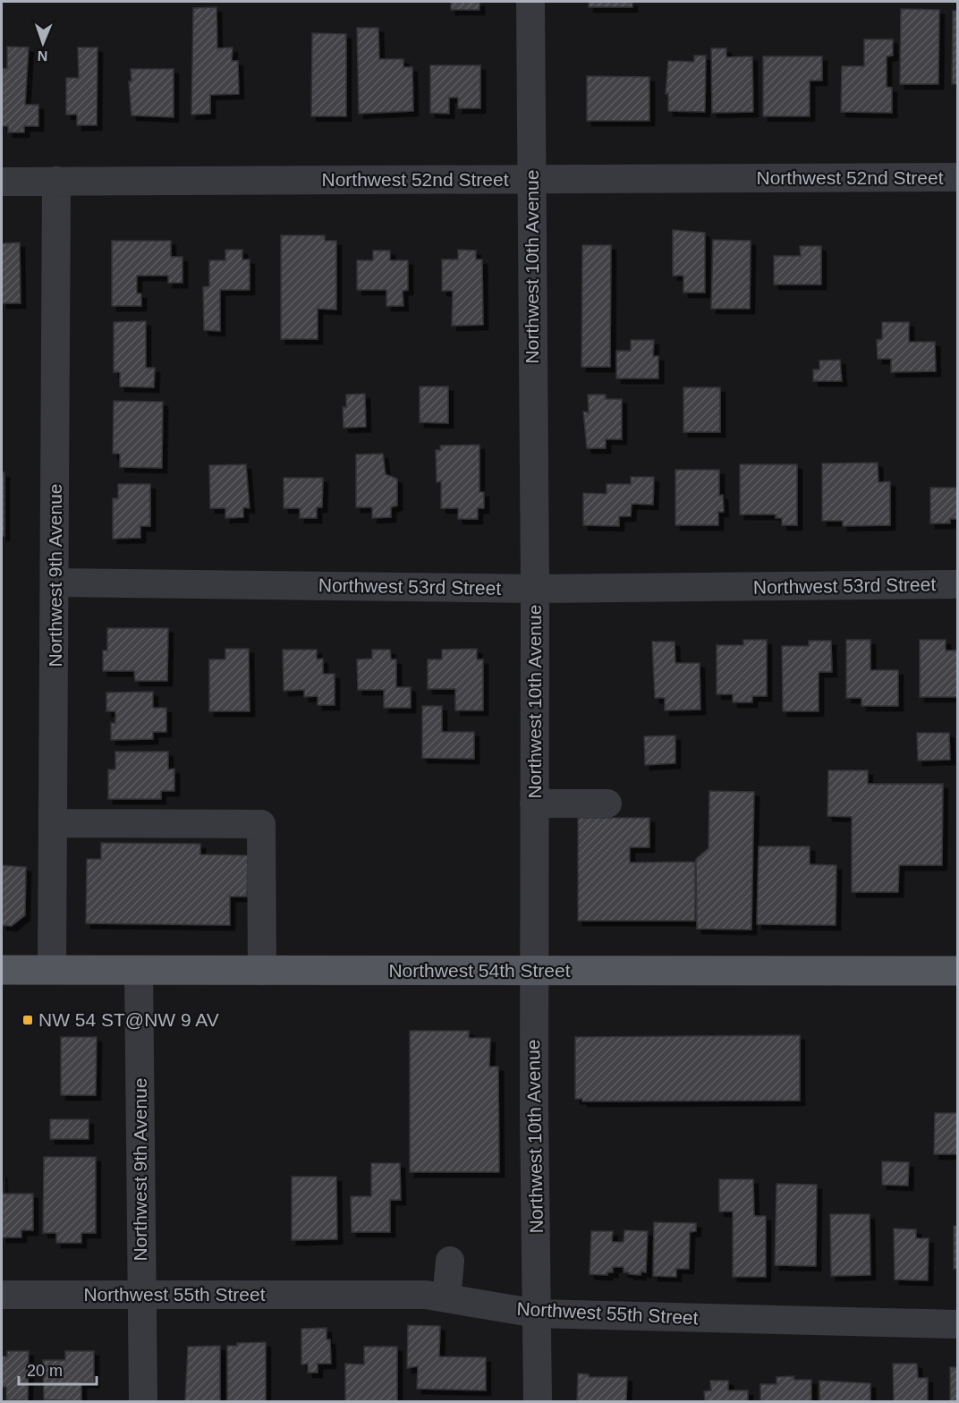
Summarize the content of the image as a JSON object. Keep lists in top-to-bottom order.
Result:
{
  "streets": {
    "main road": ["Northwest 54th Street"],
    "street": [
      "Northwest 52nd Street",
      "Northwest 10th Avenue",
      "Northwest 9th Avenue",
      "Northwest 53rd Street",
      "Northwest 55th Street"
    ]
  },
  "crossings": [
    ["Northwest 52nd Street", "Northwest 10th Avenue"],
    ["Northwest 52nd Street", "Northwest 9th Avenue"],
    ["Northwest 10th Avenue", "Northwest 53rd Street"],
    ["Northwest 10th Avenue", "Northwest 54th Street"],
    ["Northwest 10th Avenue", "Northwest 55th Street"],
    ["Northwest 9th Avenue", "Northwest 53rd Street"],
    ["Northwest 9th Avenue", "Northwest 54th Street"],
    ["Northwest 9th Avenue", "Northwest 55th Street"]
  ],
  "places": {
    "transit": ["NW 54 ST@NW 9 AV"]
  },
  "scale_bar": "20 m",
  "north": "bottom"
}
